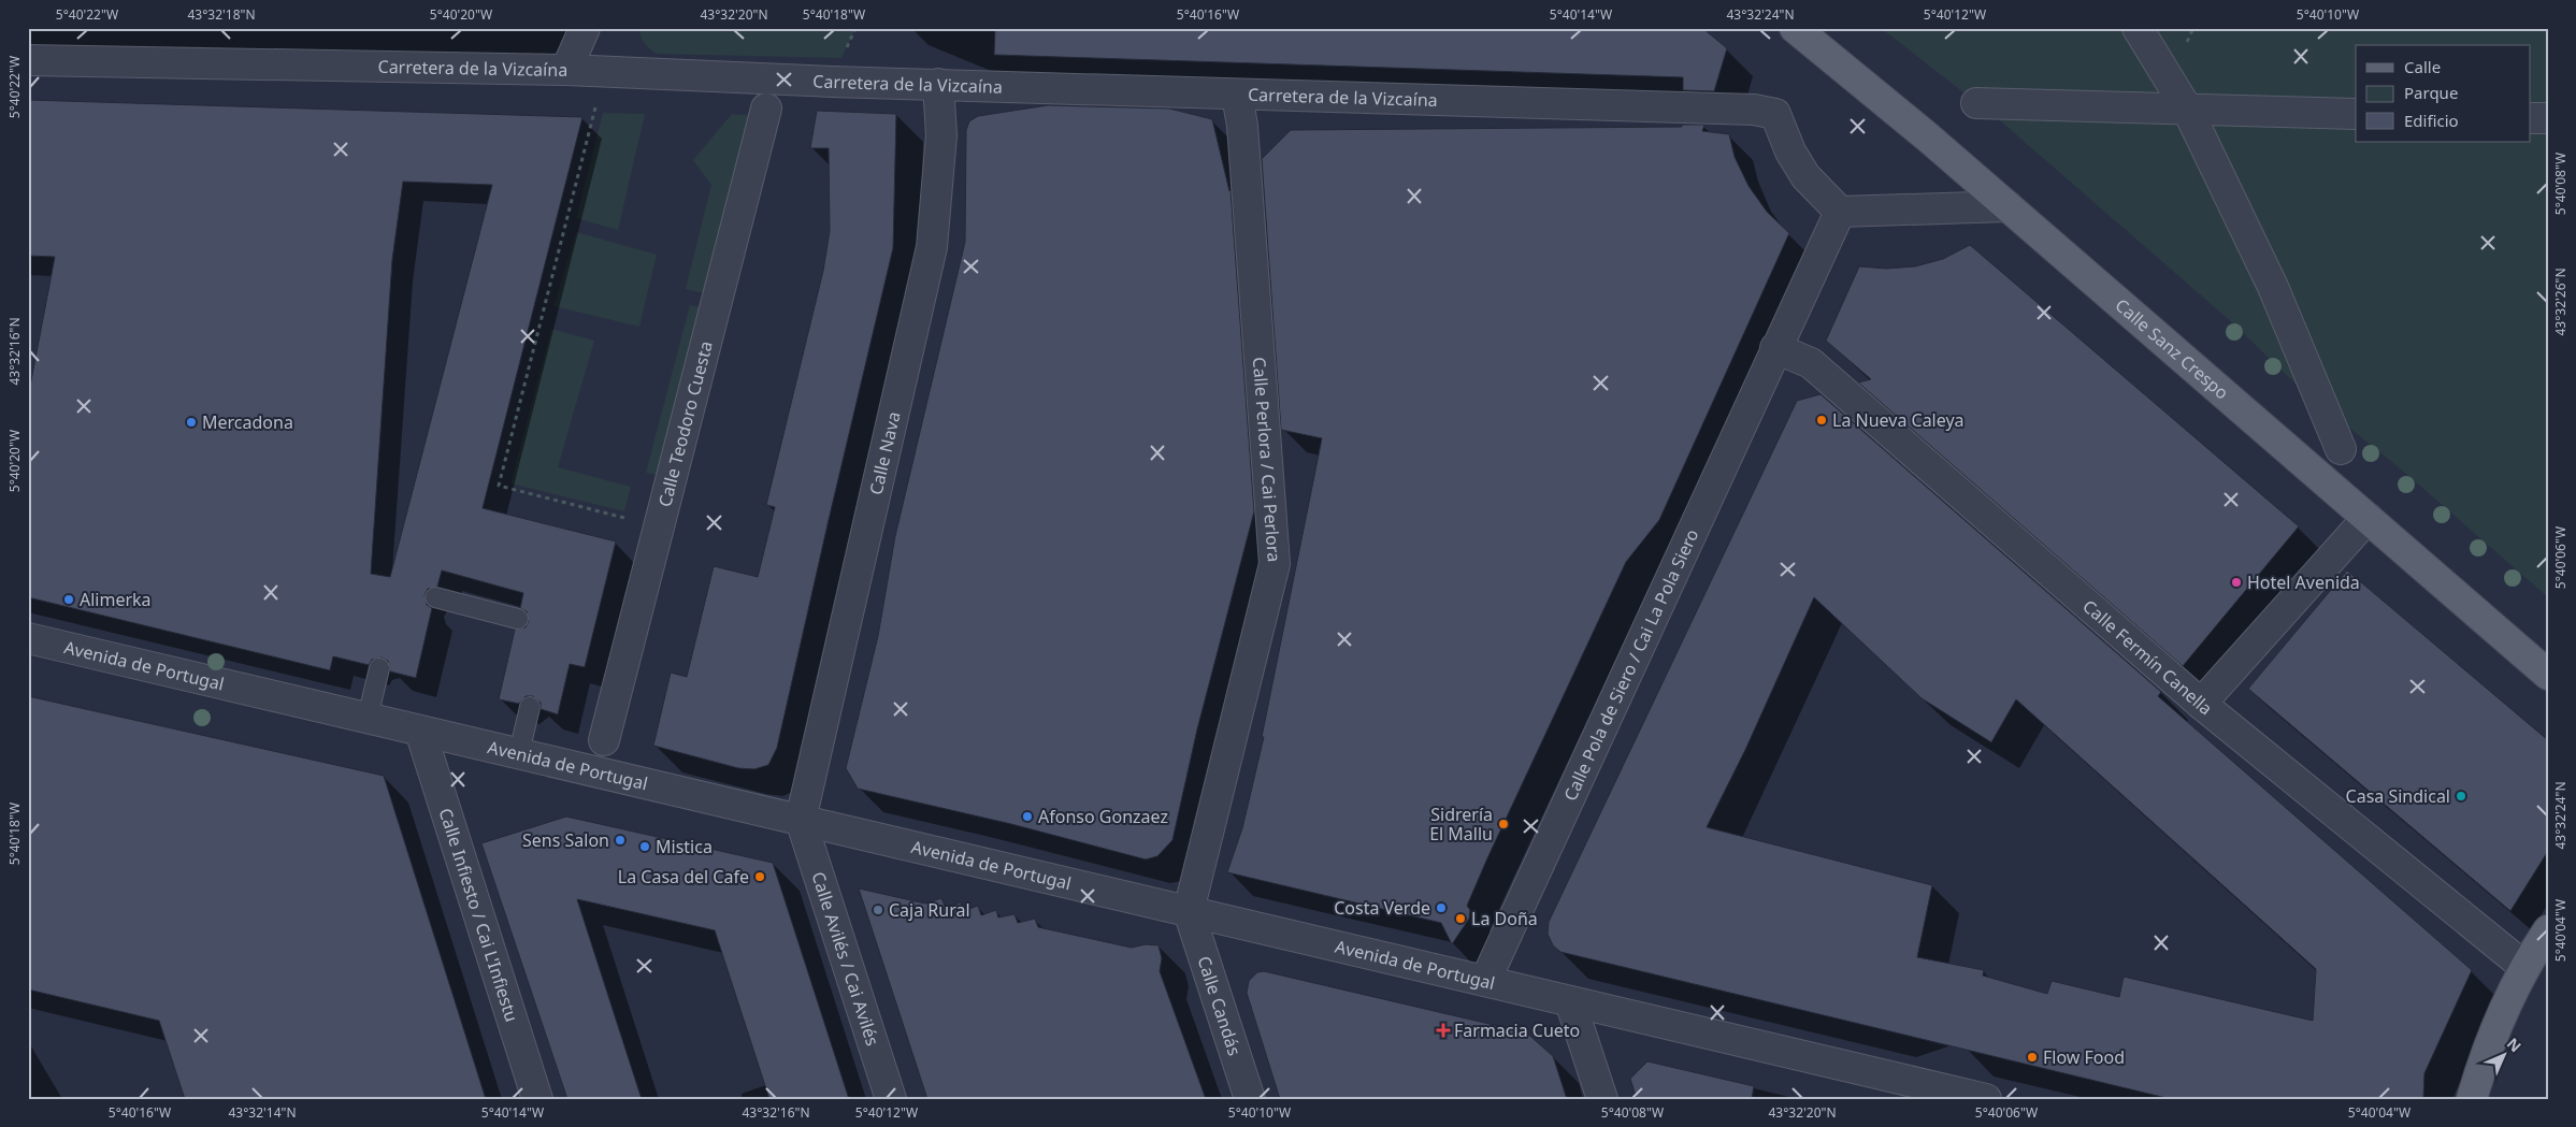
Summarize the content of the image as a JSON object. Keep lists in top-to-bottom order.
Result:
{
  "streets": {
    "main road": ["Calle Sanz Crespo"],
    "street": [
      "Carretera de la Vizcaína",
      "Calle Teodoro Cuesta",
      "Calle Nava",
      "Calle Perlora / Cai Perlora",
      "Calle Fermín Canella",
      "Calle Pola de Siero / Cai La Pola Siero",
      "Avenida de Portugal",
      "Calle Infiesto / Cai L'Infiestu",
      "Calle Avilés / Cai Avilés",
      "Calle Candás"
    ]
  },
  "crossings": [
    ["Carretera de la Vizcaína", "Calle Nava"],
    ["Carretera de la Vizcaína", "Calle Perlora / Cai Perlora"],
    ["Carretera de la Vizcaína", "Calle Pola de Siero / Cai La Pola Siero"],
    ["Calle Nava", "Avenida de Portugal"],
    ["Calle Nava", "Calle Avilés / Cai Avilés"],
    ["Calle Perlora / Cai Perlora", "Avenida de Portugal"],
    ["Calle Perlora / Cai Perlora", "Calle Candás"],
    ["Calle Fermín Canella", "Calle Pola de Siero / Cai La Pola Siero"],
    ["Calle Pola de Siero / Cai La Pola Siero", "Avenida de Portugal"],
    ["Avenida de Portugal", "Calle Infiesto / Cai L'Infiestu"],
    ["Avenida de Portugal", "Calle Avilés / Cai Avilés"],
    ["Avenida de Portugal", "Calle Candás"]
  ],
  "places": {
    "other": [
      "La Nueva Caleya",
      "Mercadona",
      "Hotel Avenida",
      "Alimerka",
      "Casa Sindical",
      "Afonso Gonzaez",
      "Sidrería El Mallu",
      "Sens Salon",
      "Mistica",
      "La Casa del Cafe",
      "Costa Verde",
      "Caja Rural",
      "La Doña",
      "Flow Food"
    ],
    "health": ["Farmacia Cueto"]
  },
  "legend": ["Calle", "Parque", "Edificio"],
  "north": "top right",
  "coordinates": [
    "5°40'22\"W",
    "43°32'18\"N",
    "5°40'20\"W",
    "43°32'20\"N",
    "5°40'18\"W",
    "5°40'16\"W",
    "5°40'14\"W",
    "43°32'24\"N",
    "5°40'12\"W",
    "5°40'10\"W",
    "5°40'08\"W",
    "43°32'26\"N",
    "43°32'16\"N",
    "5°40'06\"W",
    "5°40'04\"W",
    "43°32'14\"N"
  ]
}
